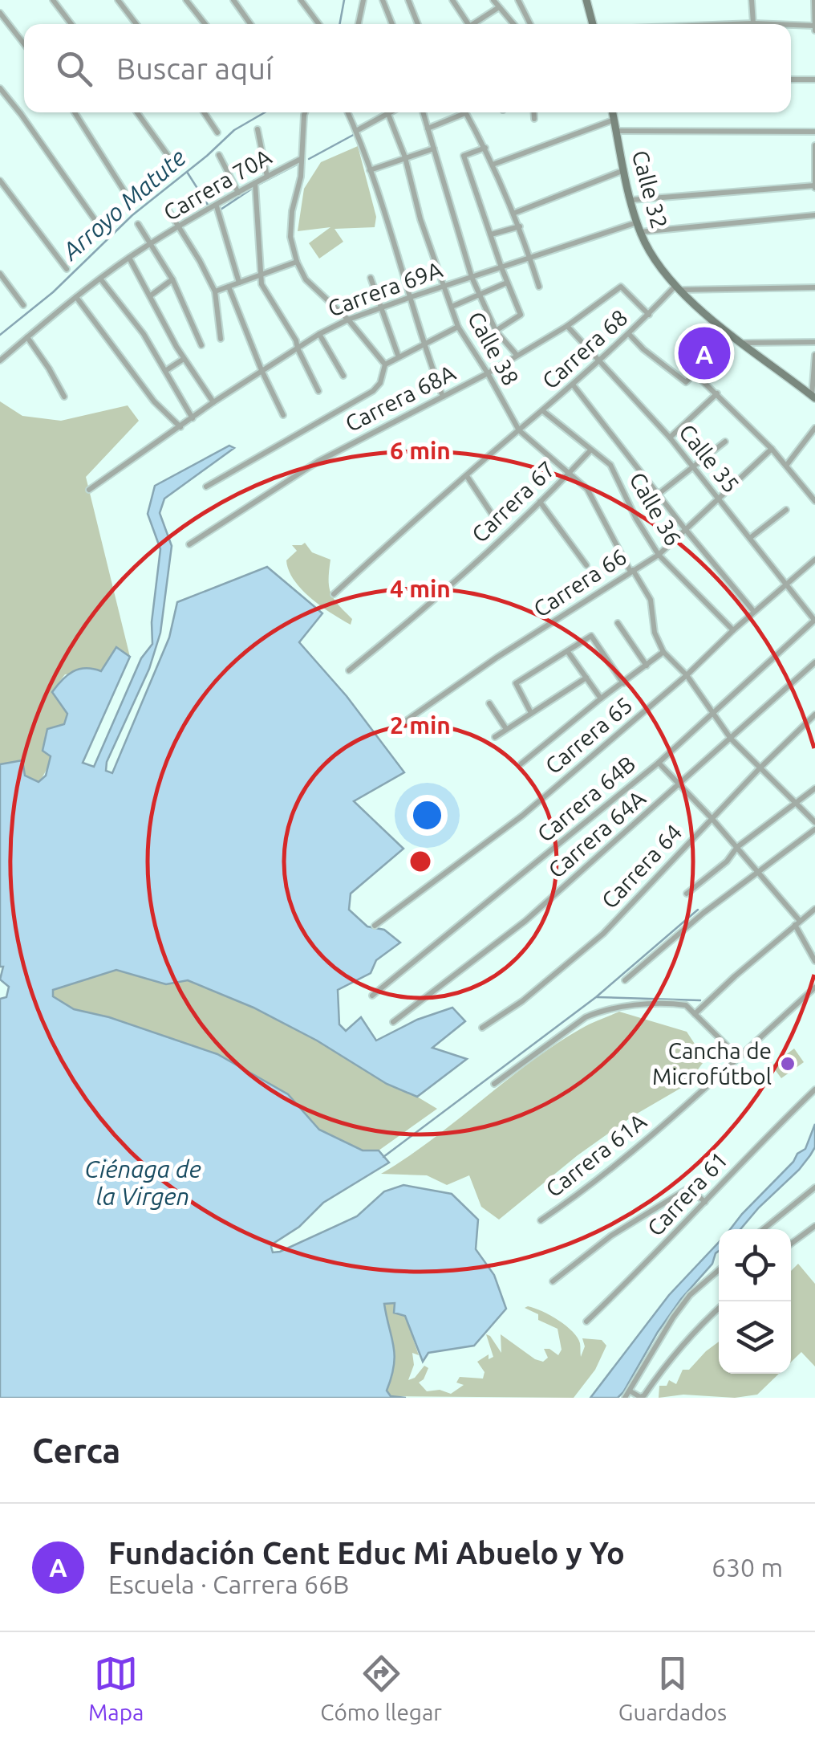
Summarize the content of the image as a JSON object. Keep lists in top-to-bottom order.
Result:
{
  "streets": {
    "street": [
      "Carrera 70A",
      "Calle 32",
      "Carrera 69A",
      "Calle 38",
      "Carrera 68",
      "Carrera 68A",
      "Calle 35",
      "Carrera 67",
      "Calle 36",
      "Carrera 66",
      "Carrera 65",
      "Carrera 64B",
      "Carrera 64A",
      "Carrera 64",
      "Carrera 61A",
      "Carrera 61"
    ]
  },
  "crossings": [
    ["Calle 32", "Carrera 69A"],
    ["Calle 32", "Carrera 68"],
    ["Carrera 69A", "Calle 38"],
    ["Calle 38", "Carrera 68"],
    ["Calle 38", "Carrera 68A"],
    ["Calle 38", "Carrera 67"],
    ["Calle 38", "Carrera 66"],
    ["Calle 38", "Carrera 65"],
    ["Calle 38", "Carrera 64B"],
    ["Calle 38", "Carrera 64A"],
    ["Calle 38", "Carrera 64"],
    ["Carrera 68", "Carrera 68A"],
    ["Carrera 68", "Calle 35"],
    ["Carrera 68", "Calle 36"],
    ["Carrera 68A", "Calle 35"],
    ["Calle 35", "Carrera 66"],
    ["Calle 35", "Carrera 65"],
    ["Calle 35", "Carrera 64B"],
    ["Carrera 67", "Calle 36"],
    ["Calle 36", "Carrera 66"],
    ["Calle 36", "Carrera 65"]
  ],
  "water": ["Arroyo Matute", "Ciénaga de la Virgen"],
  "places": ["Cancha de Microfútbol"],
  "page": {
    "search": "Buscar aquí",
    "pins": "A",
    "heading": "Cerca",
    "list": [
      {
        "mark": "A",
        "name": "Fundación Cent Educ Mi Abuelo y Yo",
        "note": "Escuela · Carrera 66B",
        "value": "630 m"
      }
    ],
    "nav": ["Mapa", "Cómo llegar", "Guardados"]
  },
  "rings": ["6 min", "4 min", "2 min"]
}
